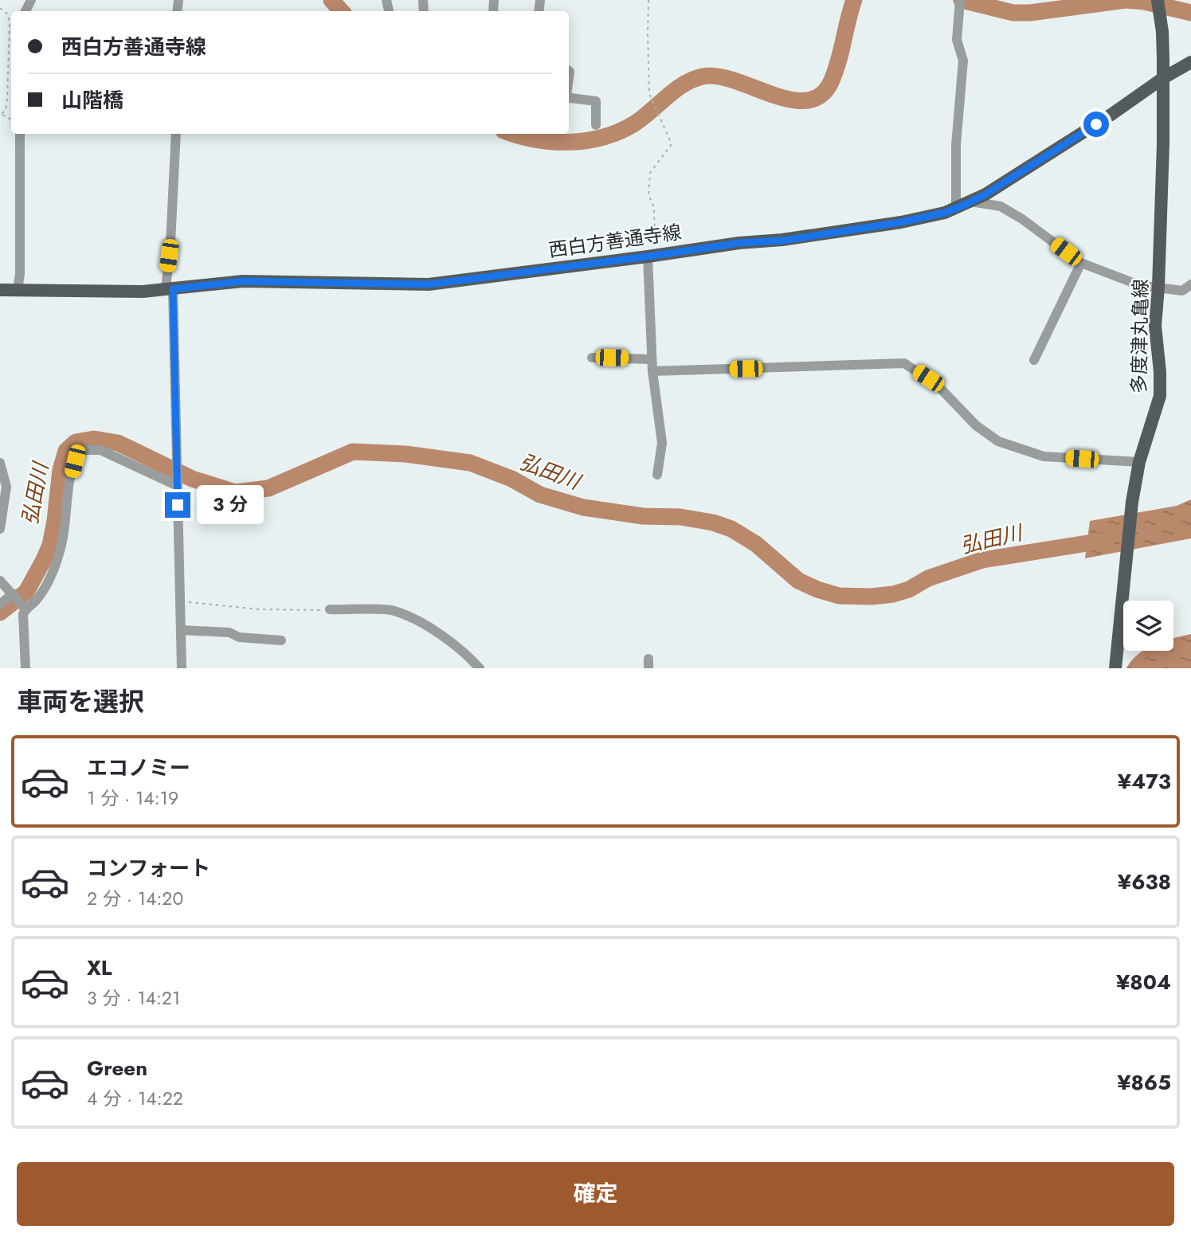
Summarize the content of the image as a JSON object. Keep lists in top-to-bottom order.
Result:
{
  "streets": {
    "main road": ["西白方善通寺線", "多度津丸亀線"]
  },
  "crossings": [
    ["西白方善通寺線", "多度津丸亀線"]
  ],
  "water": ["弘田川"],
  "page": {
    "banner": ["西白方善通寺線", "山階橋"],
    "bubble": "3 分",
    "heading": "車両を選択",
    "list": [
      {
        "name": "エコノミー",
        "note": "1 分 · 14:19",
        "value": "¥473"
      },
      {
        "name": "コンフォート",
        "note": "2 分 · 14:20",
        "value": "¥638"
      },
      {
        "name": "XL",
        "note": "3 分 · 14:21",
        "value": "¥804"
      },
      {
        "name": "Green",
        "note": "4 分 · 14:22",
        "value": "¥865"
      }
    ],
    "buttons": "確定"
  }
}
